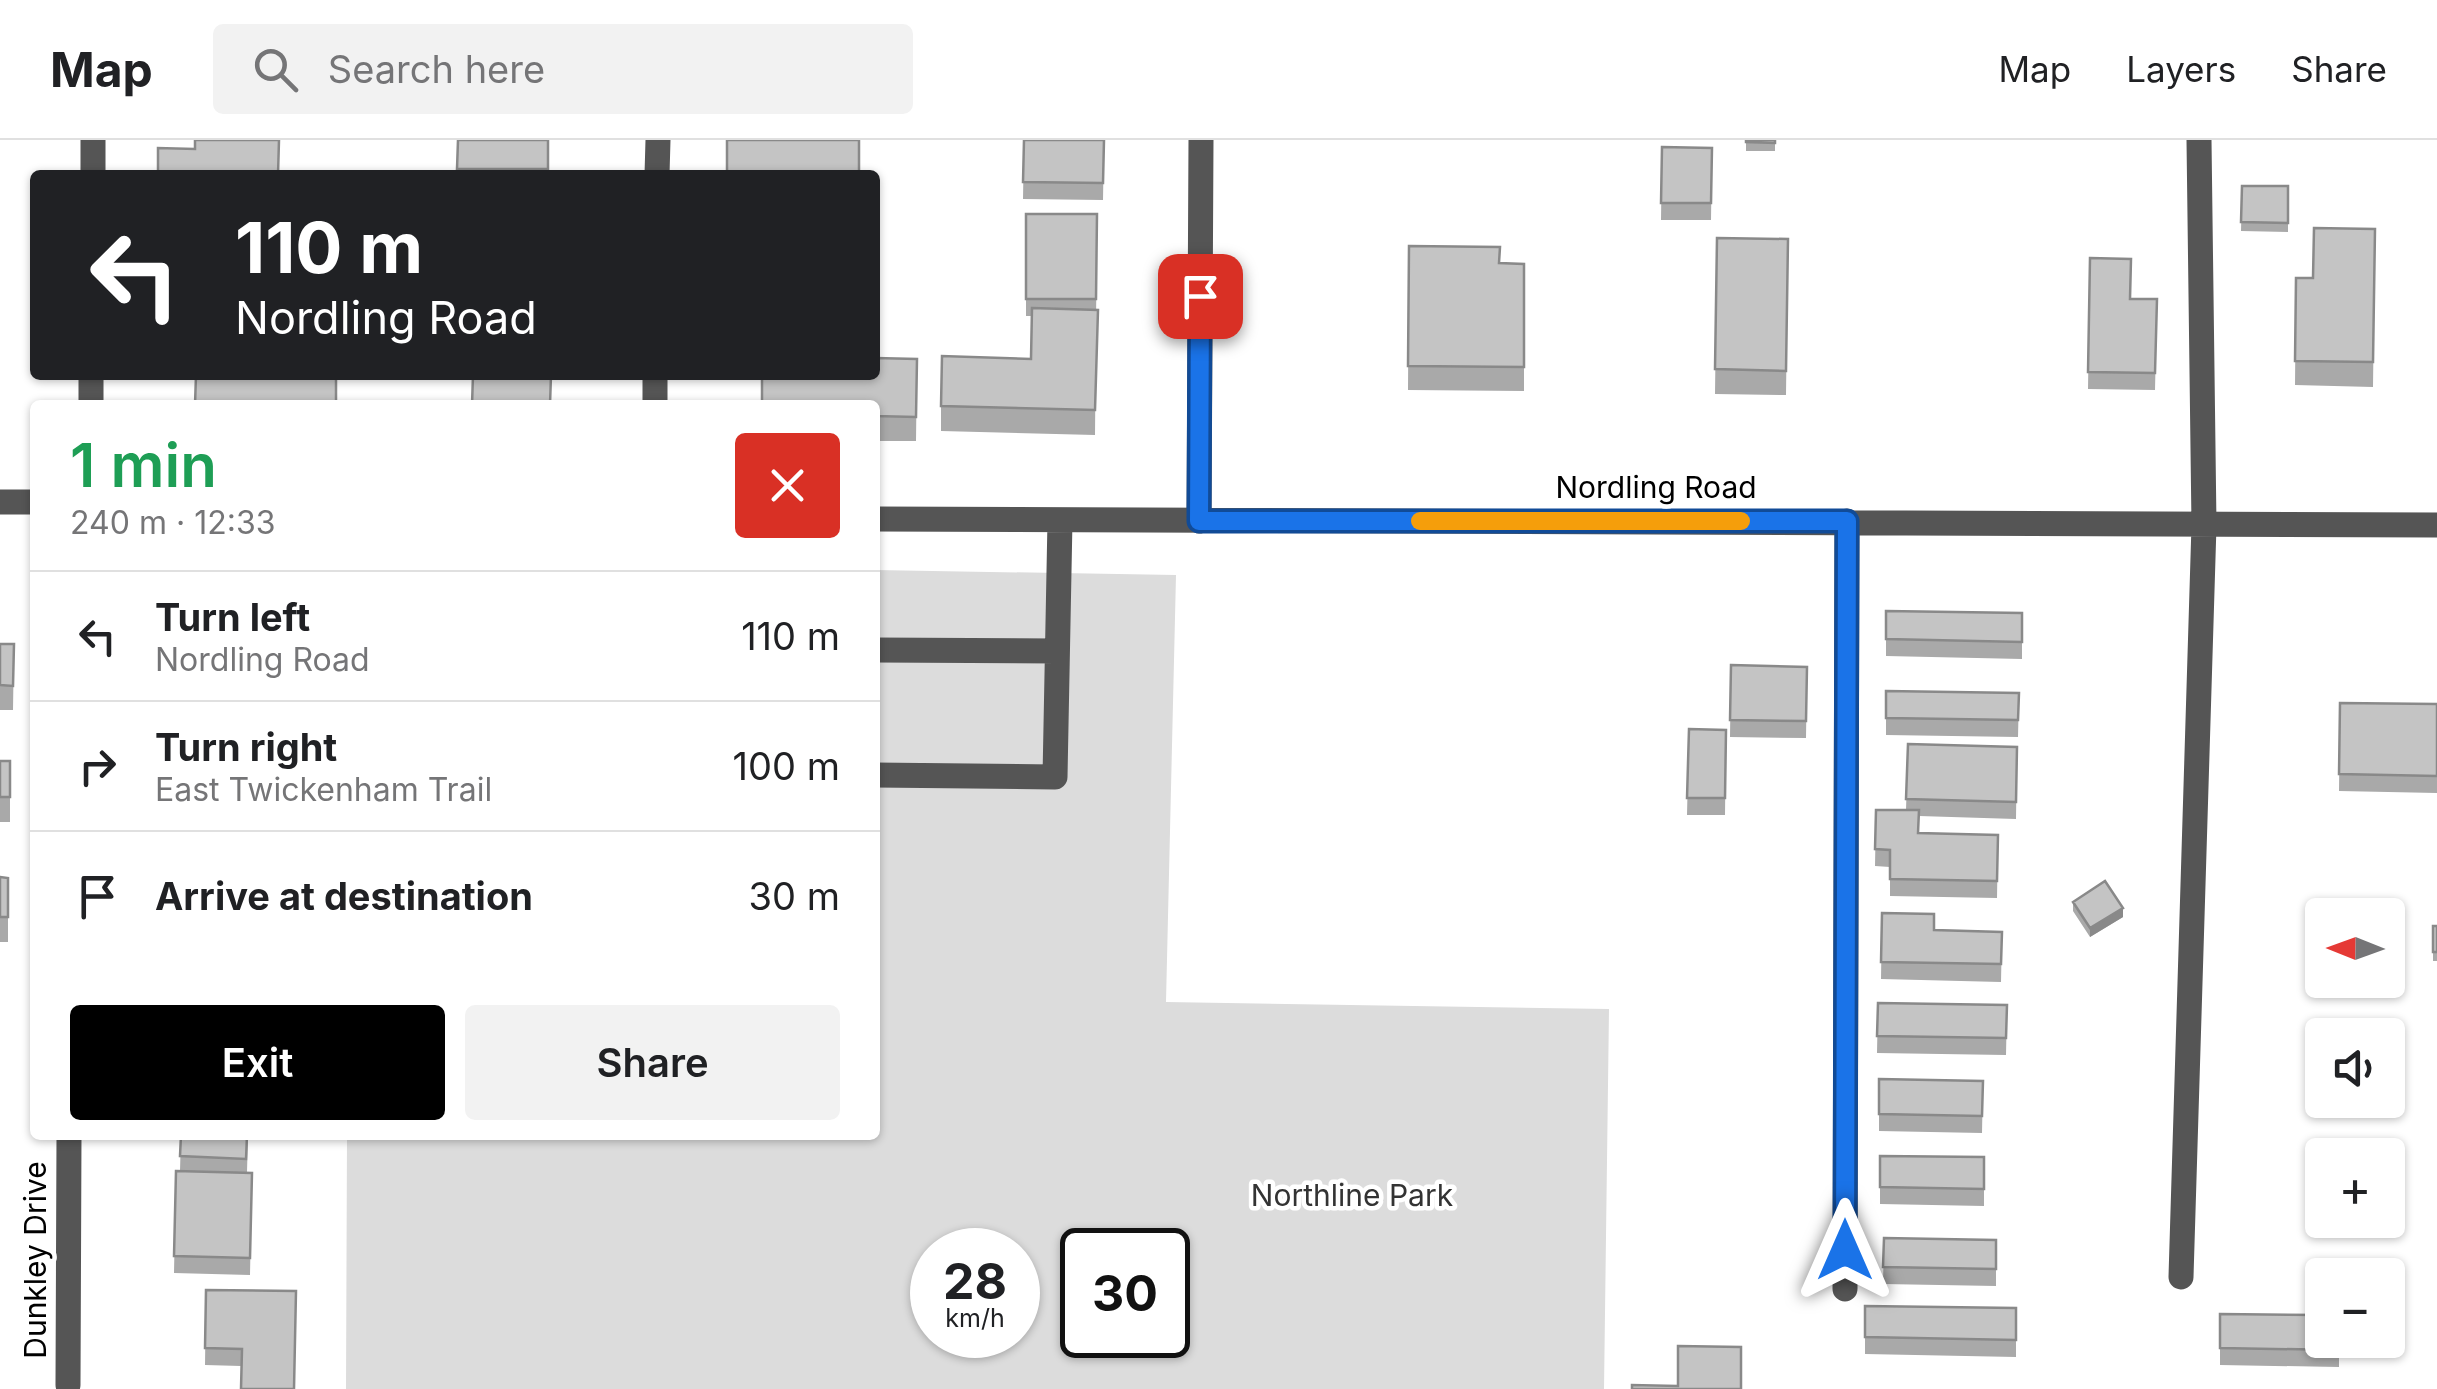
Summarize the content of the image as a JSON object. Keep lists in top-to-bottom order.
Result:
{
  "streets": {
    "street": ["Nordling Road", "Dunkley Drive"]
  },
  "parks": ["Northline Park"],
  "north": "left",
  "page": {
    "header": "Map",
    "search": "Search here",
    "nav": ["Map", "Layers", "Share"],
    "turn": ["110 m", "Nordling Road"],
    "heading": ["1 min", "240 m · 12:33"],
    "list": [
      {
        "name": "Turn left",
        "note": "Nordling Road",
        "value": "110 m"
      },
      {
        "name": "Turn right",
        "note": "East Twickenham Trail",
        "value": "100 m"
      },
      {
        "name": "Arrive at destination",
        "value": "30 m"
      }
    ],
    "map_buttons": ["+", "−"],
    "buttons": ["Exit", "Share"],
    "speed": "28 km/h",
    "limit": "30"
  }
}
